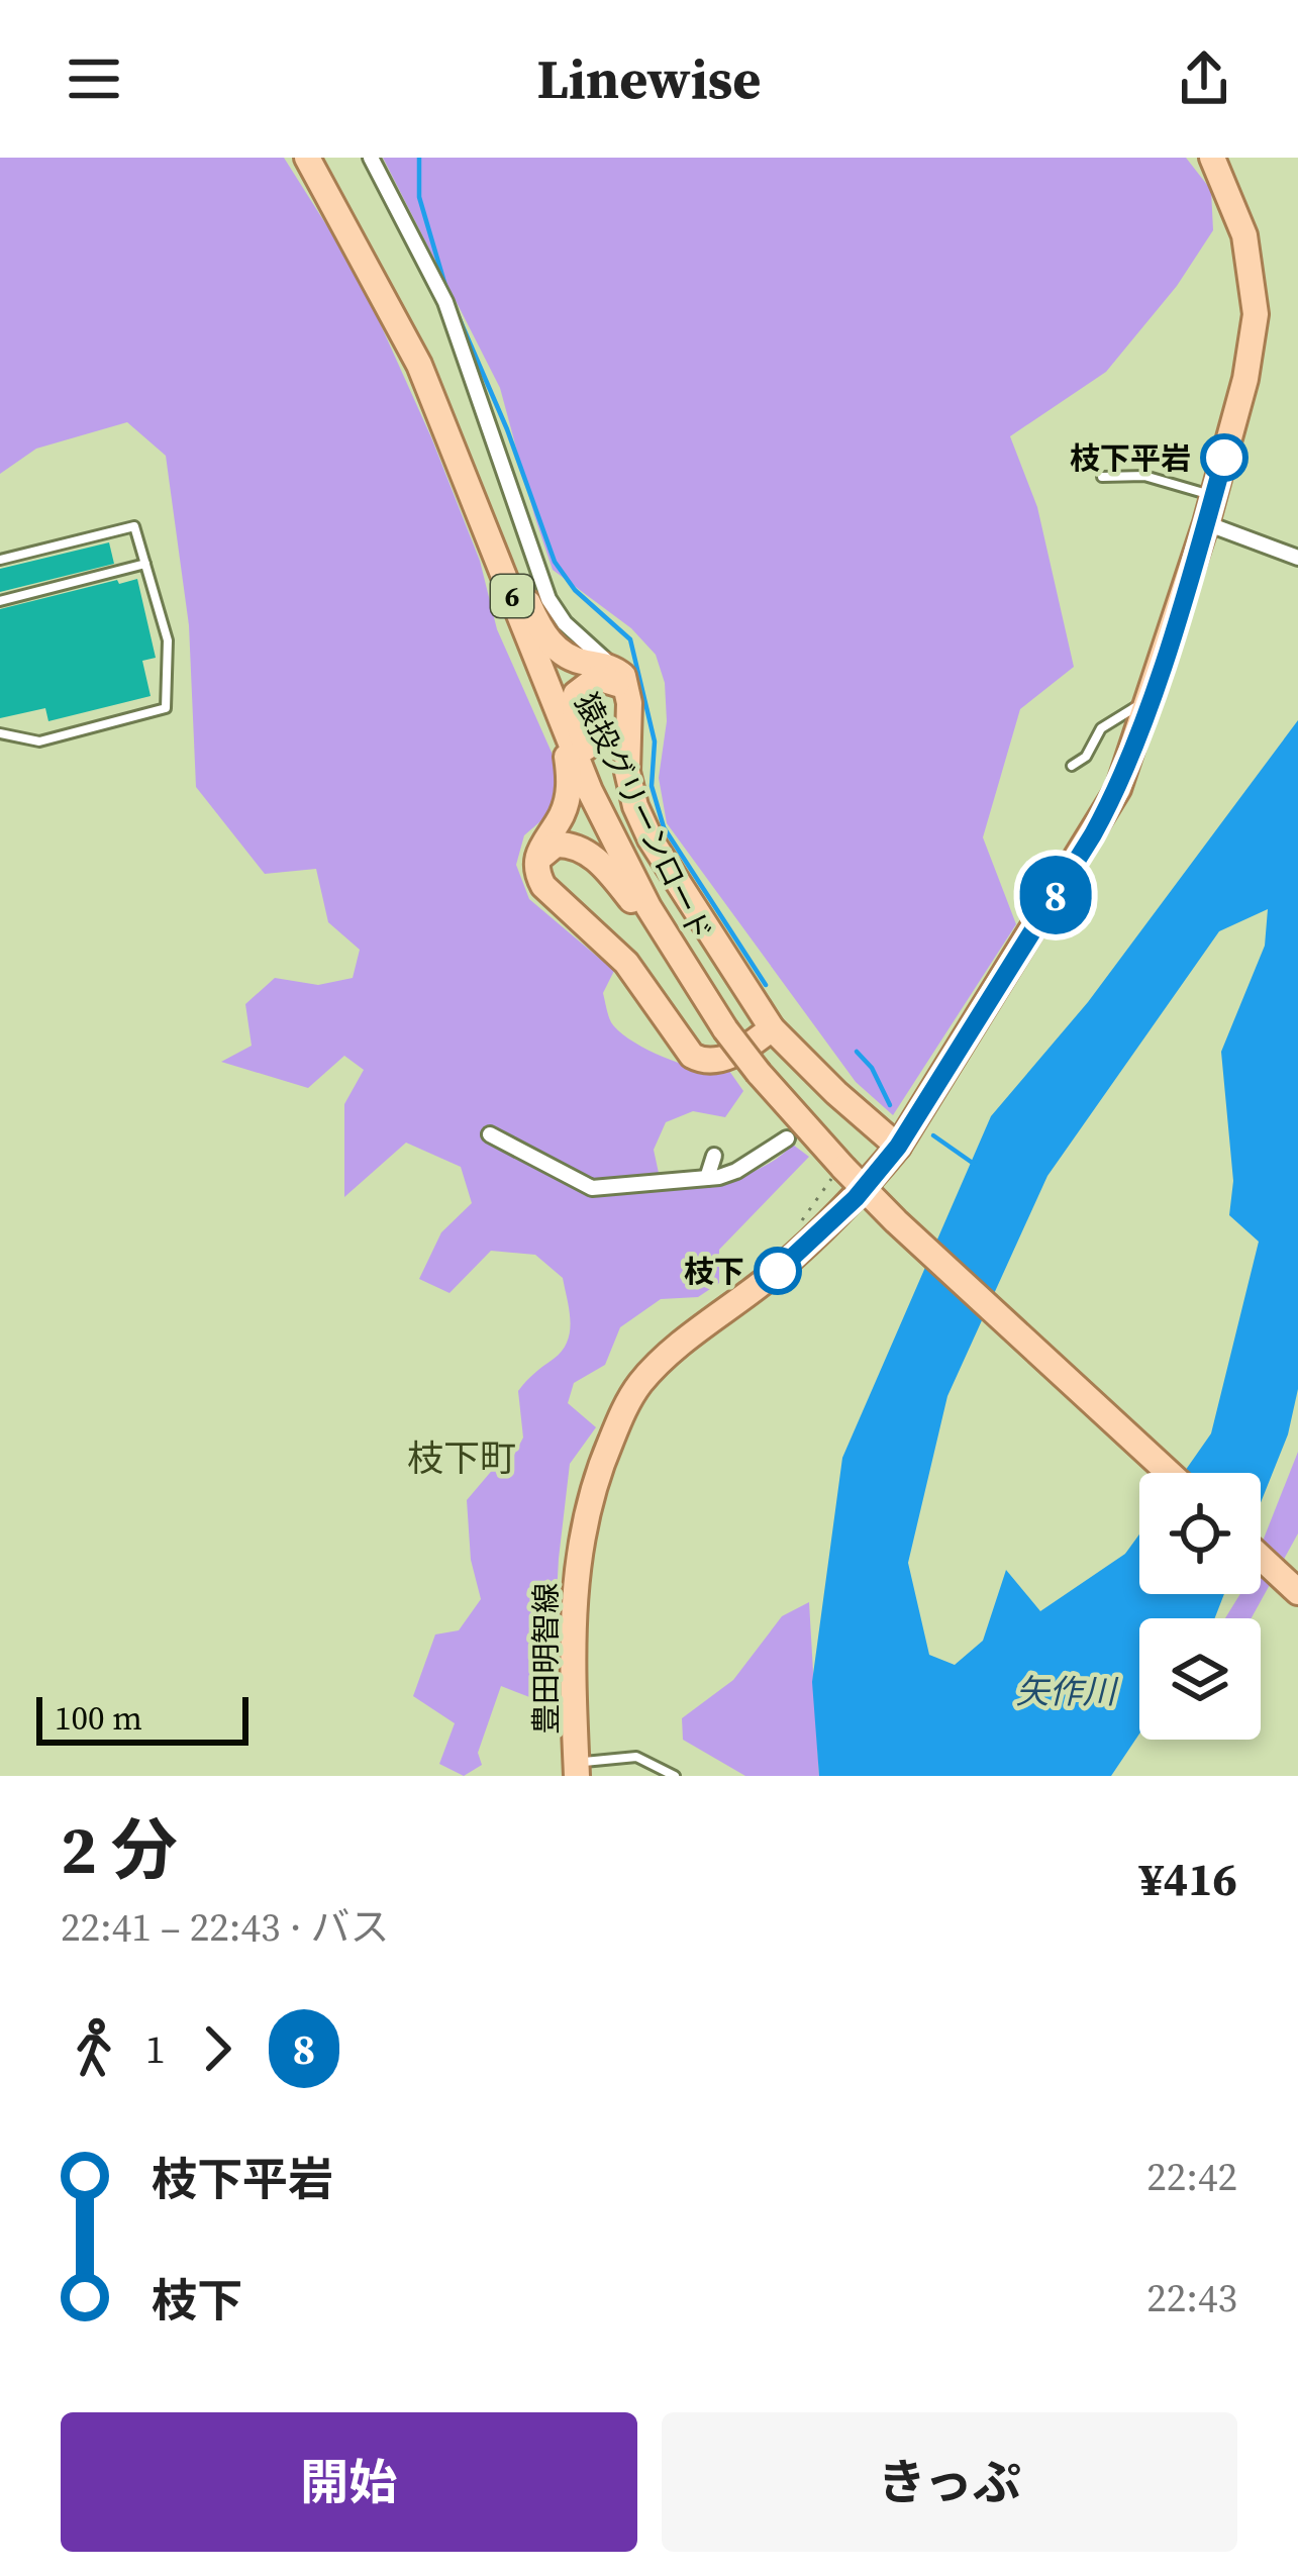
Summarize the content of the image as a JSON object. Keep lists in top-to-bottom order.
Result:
{
  "streets": {
    "main road": ["6", "猿投グリーンロード", "豊田明智線"]
  },
  "districts": ["枝下町"],
  "water": ["矢作川"],
  "places": ["枝下平岩", "枝下"],
  "lines": ["bus line 8"],
  "scale_bar": "100 m",
  "page": {
    "header": "Linewise",
    "on_map": "8",
    "scale": "100 m",
    "heading": ["2 分", "22:41 – 22:43 · バス", "¥416"],
    "legs": ["1", "8"],
    "list": [
      {
        "name": "枝下平岩",
        "value": "22:42"
      },
      {
        "name": "枝下",
        "value": "22:43"
      }
    ],
    "buttons": ["開始", "きっぷ"]
  }
}
